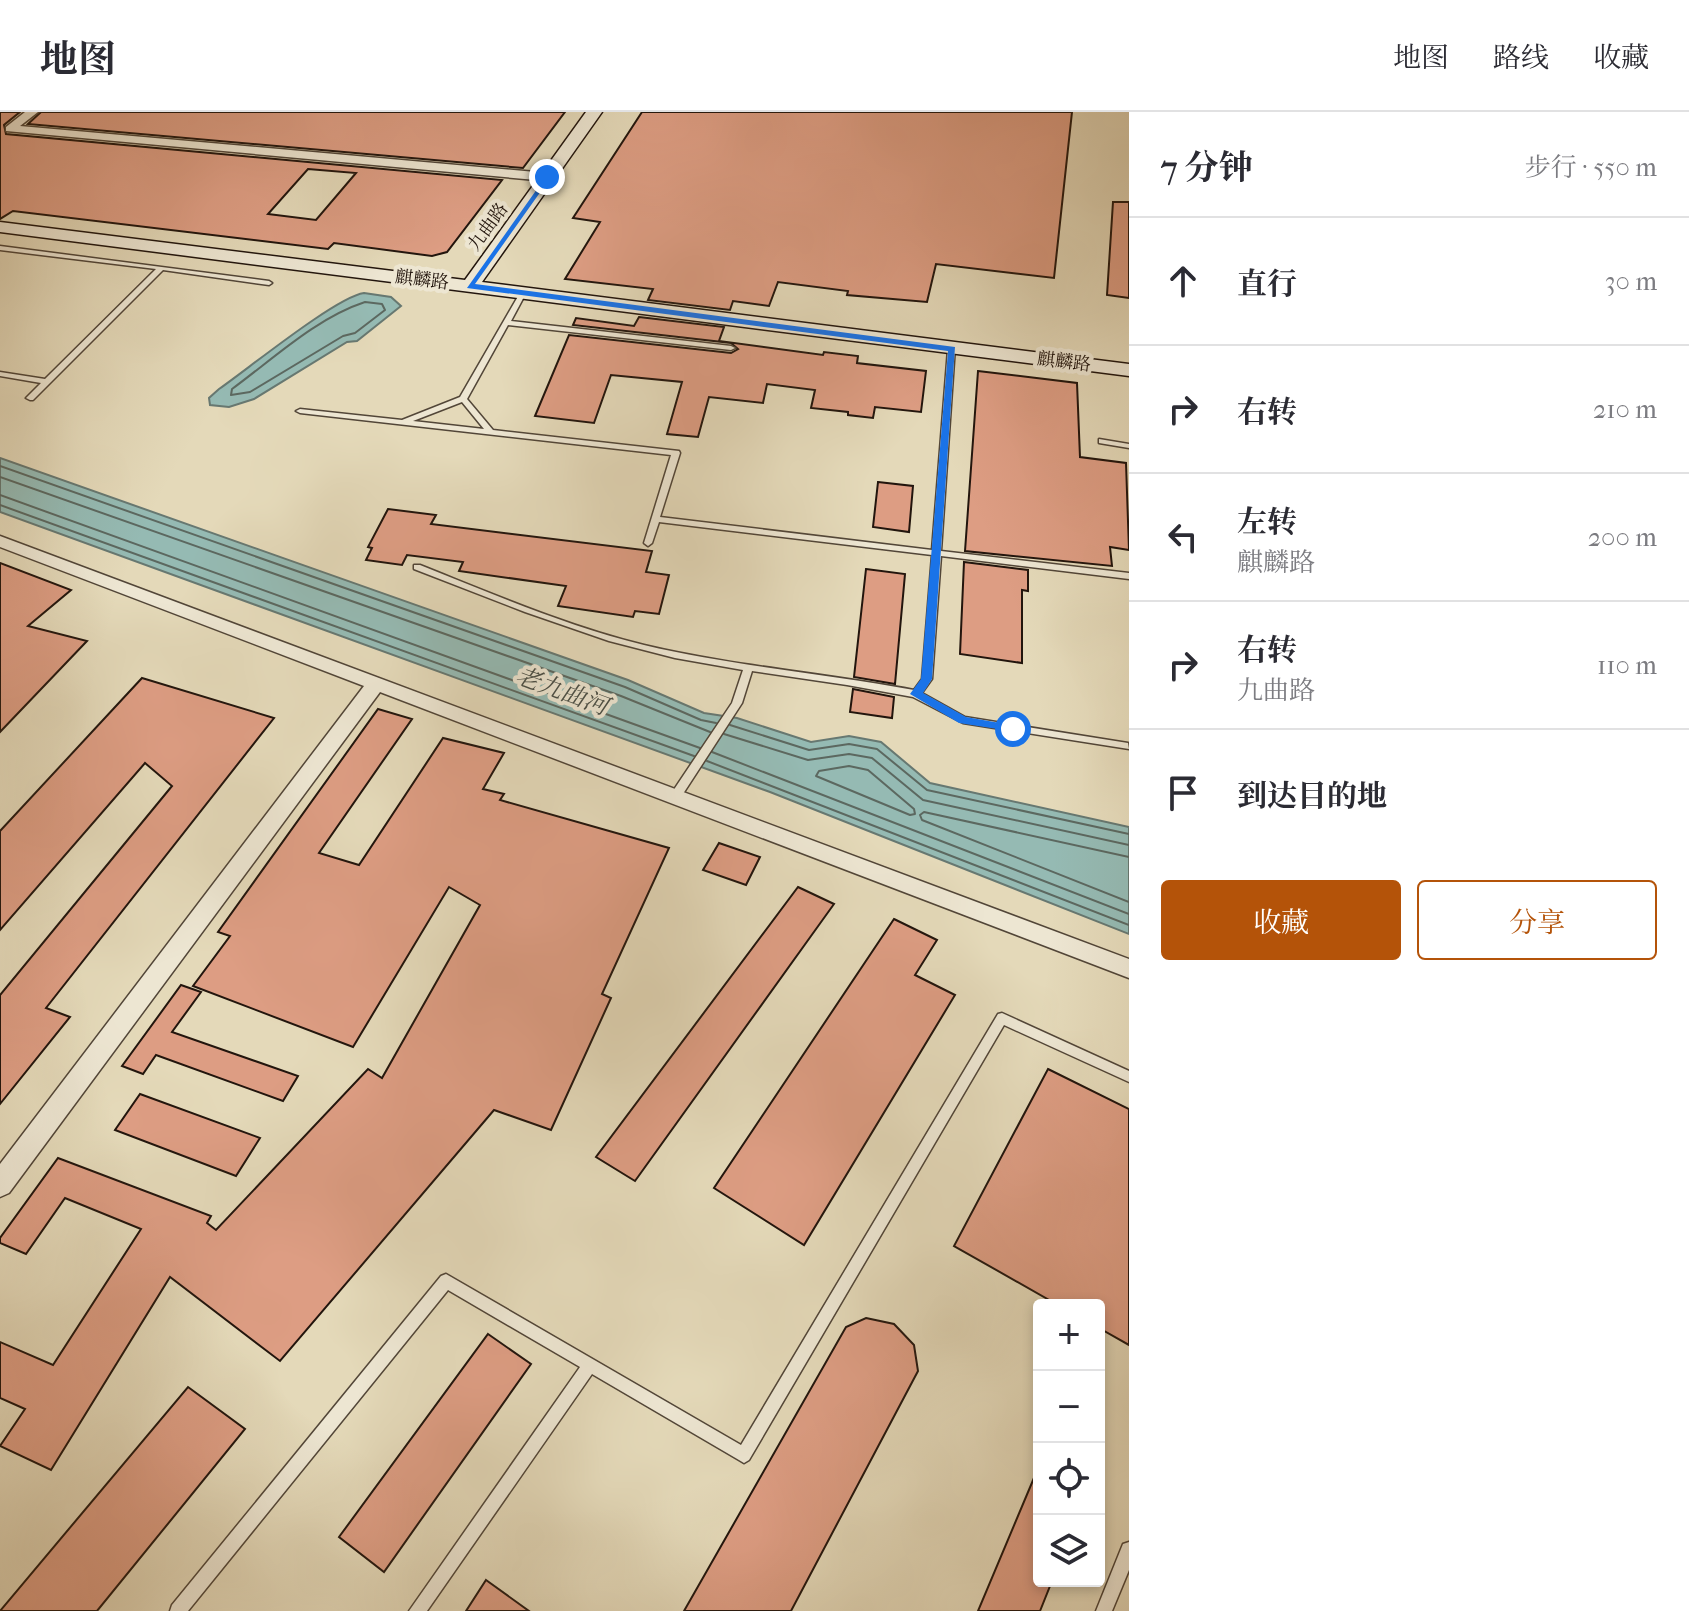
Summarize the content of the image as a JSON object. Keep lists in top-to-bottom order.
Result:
{
  "streets": {
    "street": ["九曲路", "麒麟路"]
  },
  "crossings": [
    ["九曲路", "麒麟路"]
  ],
  "water": ["老九曲河"],
  "page": {
    "header": "地图",
    "nav": ["地图", "路线", "收藏"],
    "heading": ["7 分钟", "步行 · 550 m"],
    "list": [
      ["直行", "30 m"],
      ["右转", "210 m"],
      ["左转", "麒麟路", "200 m"],
      ["右转", "九曲路", "110 m"],
      "到达目的地"
    ],
    "buttons": ["收藏", "分享"],
    "map_buttons": ["+", "−"]
  }
}
